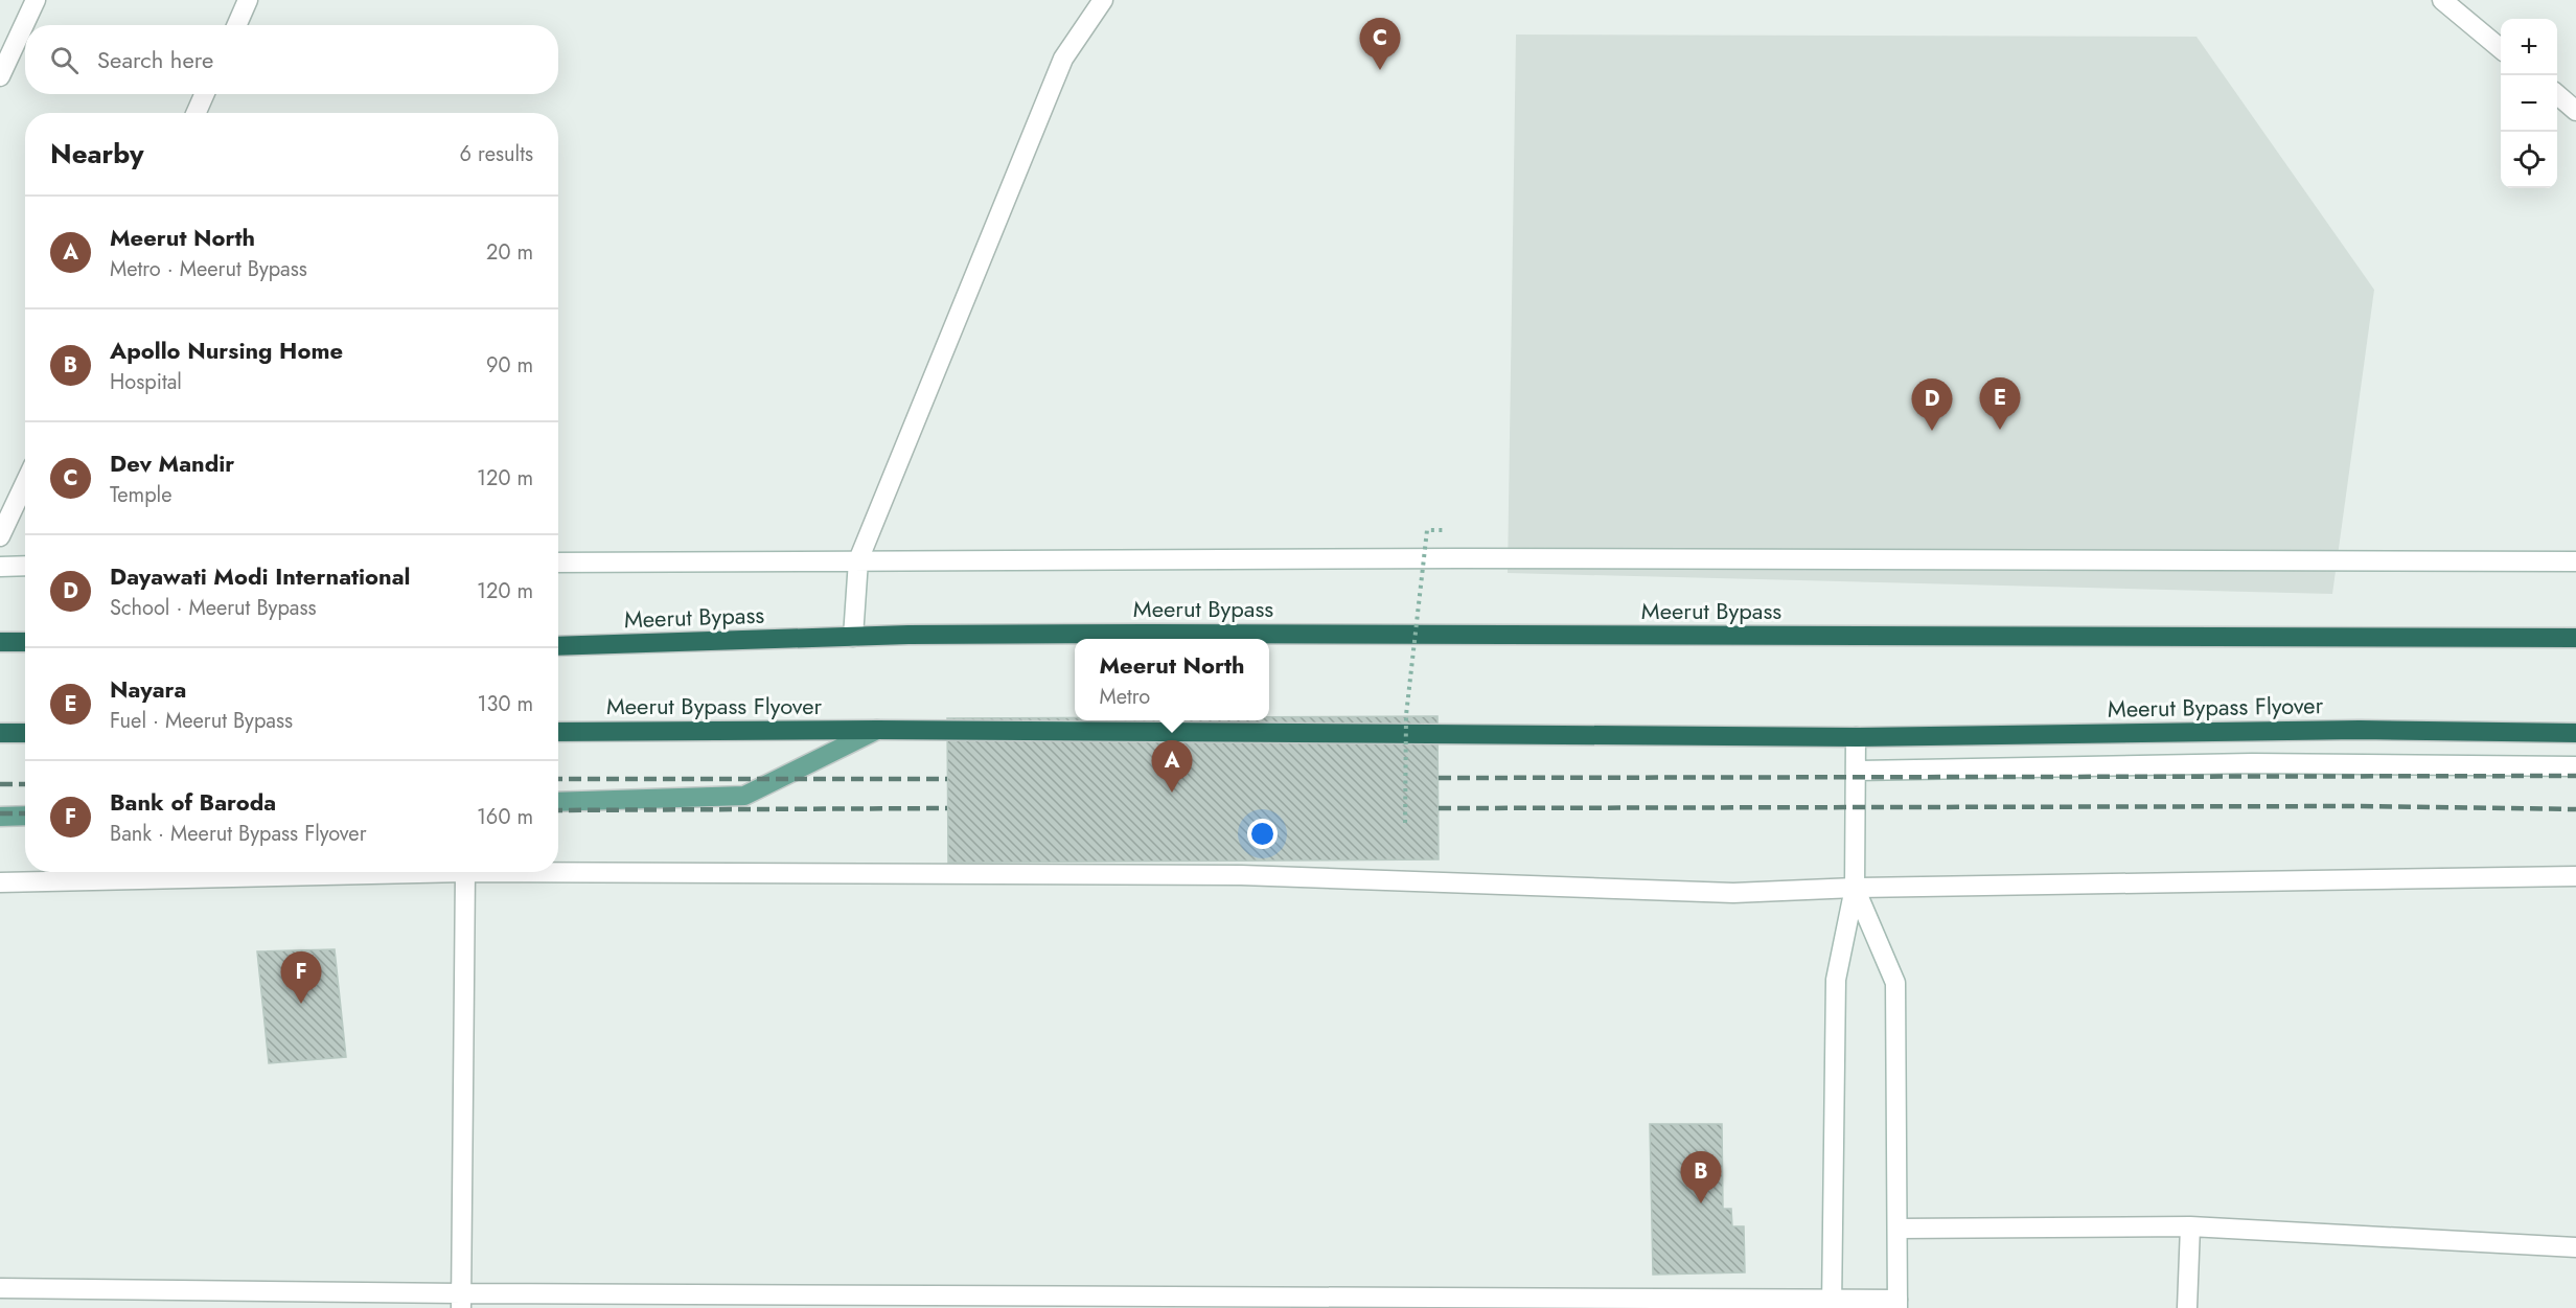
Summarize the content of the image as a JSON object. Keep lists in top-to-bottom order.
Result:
{
  "streets": {
    "highway": ["Meerut Bypass", "Meerut Bypass Flyover"]
  },
  "page": {
    "pins": [
      "C",
      "E",
      "D",
      "A",
      "F",
      "B"
    ],
    "map_buttons": ["+", "−"],
    "search": "Search here",
    "heading": ["Nearby", "6 results"],
    "list": [
      {
        "mark": "A",
        "name": "Meerut North",
        "note": "Metro · Meerut Bypass",
        "value": "20 m"
      },
      {
        "mark": "B",
        "name": "Apollo Nursing Home",
        "note": "Hospital",
        "value": "90 m"
      },
      {
        "mark": "C",
        "name": "Dev Mandir",
        "note": "Temple",
        "value": "120 m"
      },
      {
        "mark": "D",
        "name": "Dayawati Modi International",
        "note": "School · Meerut Bypass",
        "value": "120 m"
      },
      {
        "mark": "E",
        "name": "Nayara",
        "note": "Fuel · Meerut Bypass",
        "value": "130 m"
      },
      {
        "mark": "F",
        "name": "Bank of Baroda",
        "note": "Bank · Meerut Bypass Flyover",
        "value": "160 m"
      }
    ],
    "popup": ["Meerut North", "Metro"]
  }
}
